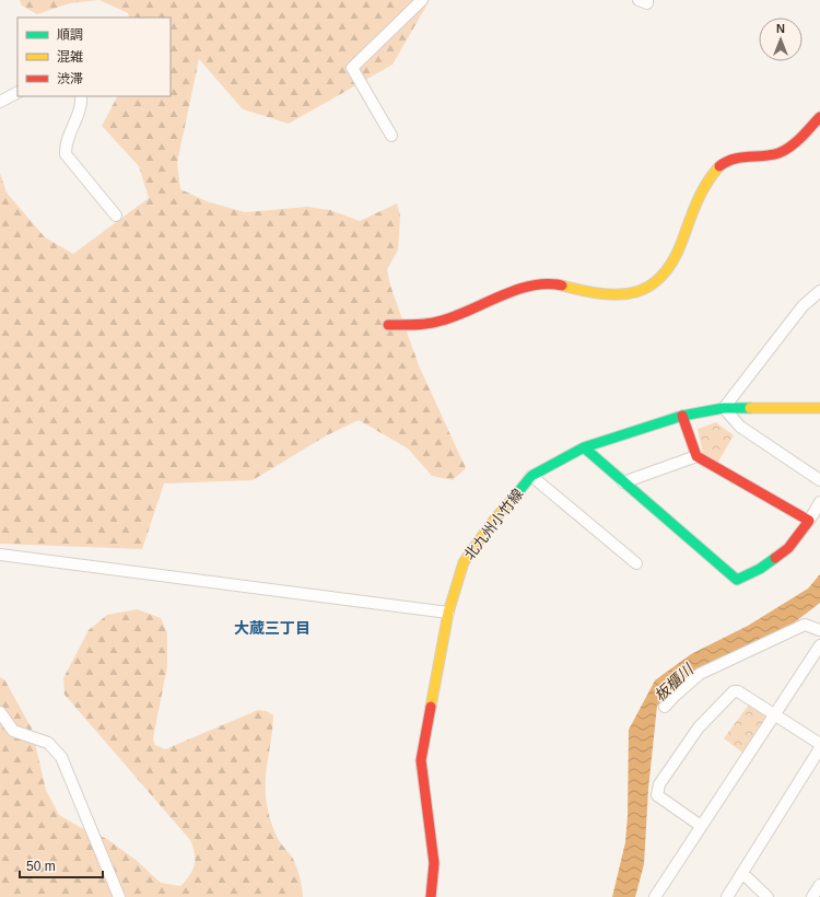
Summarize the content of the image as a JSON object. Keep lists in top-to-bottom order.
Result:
{
  "streets": {
    "street": ["北九州小竹線"]
  },
  "districts": ["大蔵三丁目"],
  "water": ["板櫃川"],
  "legend": ["順調", "混雑", "渋滞"],
  "scale_bar": "50 m",
  "north": "top"
}
